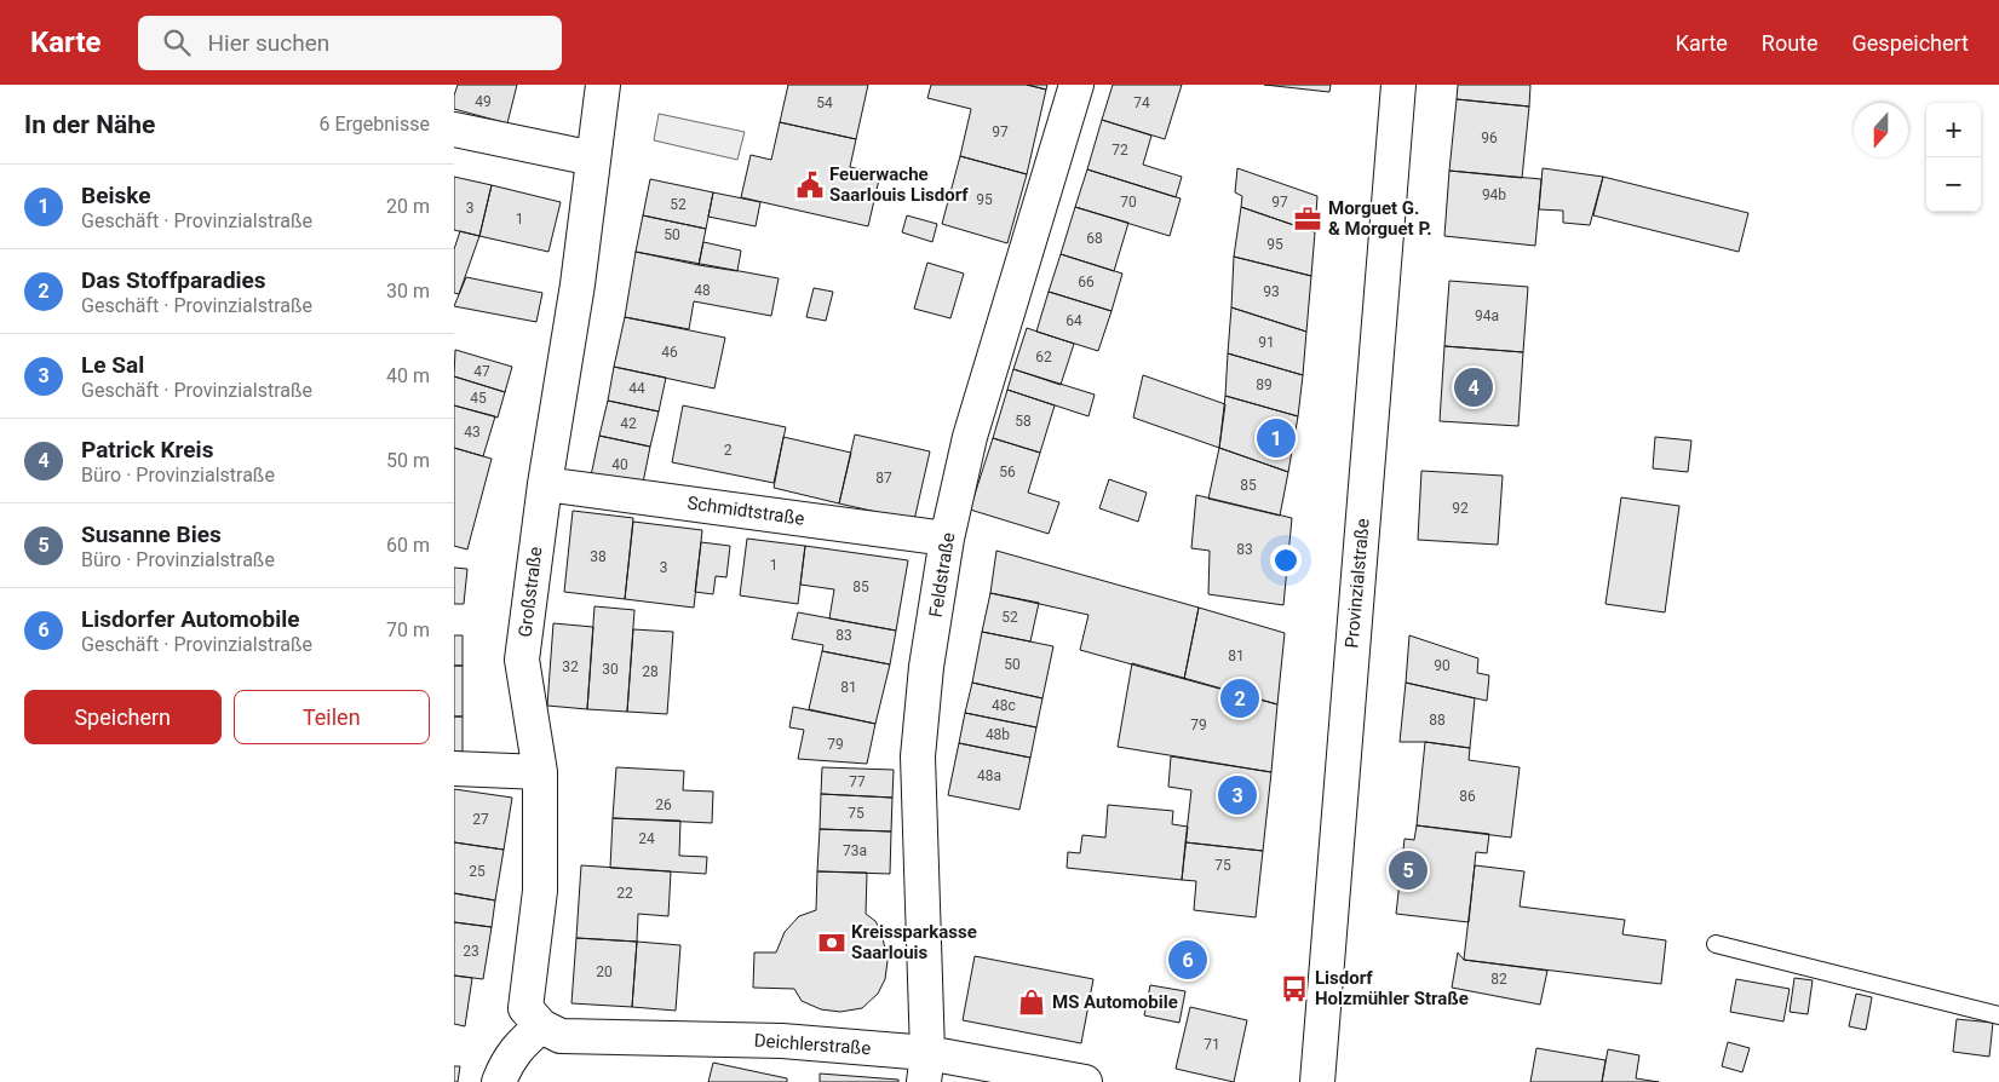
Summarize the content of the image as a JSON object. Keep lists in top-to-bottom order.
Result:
{
  "streets": {
    "street": [
      "Schmidtstraße",
      "Feldstraße",
      "Provinzialstraße",
      "Großstraße",
      "Deichlerstraße"
    ]
  },
  "crossings": [
    ["Schmidtstraße", "Feldstraße"],
    ["Schmidtstraße", "Großstraße"],
    ["Feldstraße", "Deichlerstraße"],
    ["Großstraße", "Deichlerstraße"]
  ],
  "places": {
    "public building": ["Feuerwache Saarlouis Lisdorf"],
    "office": ["Morguet G. & Morguet P."],
    "bank": ["Kreissparkasse Saarlouis"],
    "bus stop": ["Lisdorf Holzmühler Straße"],
    "shop": ["MS Automobile"]
  },
  "house_numbers": [
    "49",
    "54",
    "74",
    "97",
    "96",
    "72",
    "94b",
    "95",
    "70",
    "97",
    "52",
    "3",
    "1",
    "50",
    "68",
    "95",
    "66",
    "48",
    "93",
    "94a",
    "64",
    "91",
    "46",
    "62",
    "47",
    "89",
    "44",
    "45",
    "58",
    "42",
    "43",
    "2",
    "40",
    "56",
    "87",
    "85",
    "92",
    "83",
    "38",
    "1",
    "3",
    "85",
    "52",
    "83",
    "81",
    "50",
    "90",
    "32",
    "30",
    "28",
    "81",
    "48c",
    "88",
    "79",
    "48b",
    "79",
    "48a",
    "77",
    "86",
    "26",
    "75",
    "27",
    "24",
    "73a",
    "75",
    "25",
    "22",
    "23",
    "20",
    "82",
    "71"
  ],
  "north": "bottom",
  "page": {
    "header": "Karte",
    "search": "Hier suchen",
    "nav": ["Karte", "Route", "Gespeichert"],
    "heading": ["In der Nähe", "6 Ergebnisse"],
    "map_buttons": ["+", "−"],
    "list": [
      {
        "mark": "1",
        "name": "Beiske",
        "note": "Geschäft · Provinzialstraße",
        "value": "20 m"
      },
      {
        "mark": "2",
        "name": "Das Stoffparadies",
        "note": "Geschäft · Provinzialstraße",
        "value": "30 m"
      },
      {
        "mark": "3",
        "name": "Le Sal",
        "note": "Geschäft · Provinzialstraße",
        "value": "40 m"
      },
      {
        "mark": "4",
        "name": "Patrick Kreis",
        "note": "Büro · Provinzialstraße",
        "value": "50 m"
      },
      {
        "mark": "5",
        "name": "Susanne Bies",
        "note": "Büro · Provinzialstraße",
        "value": "60 m"
      },
      {
        "mark": "6",
        "name": "Lisdorfer Automobile",
        "note": "Geschäft · Provinzialstraße",
        "value": "70 m"
      }
    ],
    "pins": [
      "4",
      "1",
      "2",
      "3",
      "5",
      "6"
    ],
    "buttons": ["Speichern", "Teilen"]
  }
}
